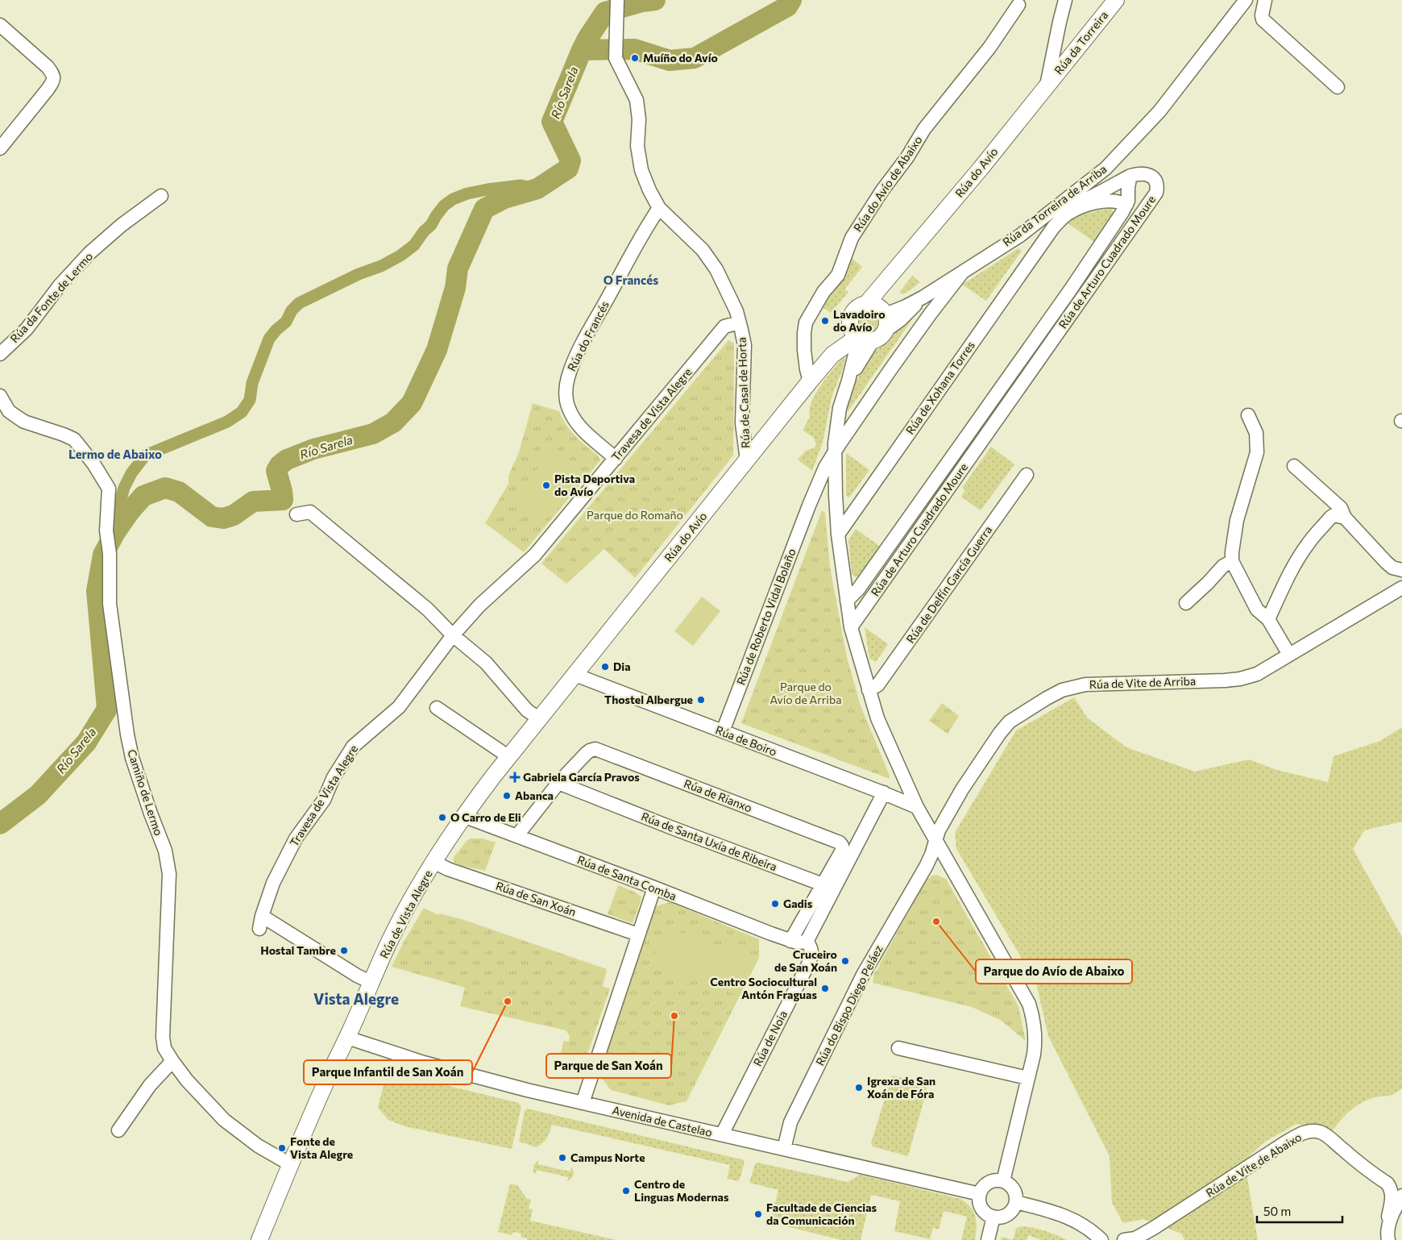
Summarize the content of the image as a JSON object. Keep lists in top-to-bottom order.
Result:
{
  "streets": {
    "main road": ["Rúa da Torreira", "Rúa do Avío", "Rúa de Vista Alegre"],
    "street": [
      "Rúa do Avío de Abaixo",
      "Rúa da Torreira de Arriba",
      "Rúa de Arturo Cuadrado Moure",
      "Rúa da Fonte de Lermo",
      "Rúa do Francés",
      "Rúa de Xohana Torres",
      "Rúa de Casal de Horta",
      "Travesa de Vista Alegre",
      "Rúa de Delfín García Guerra",
      "Rúa de Roberto Vidal Bolaño",
      "Rúa de Vite de Arriba",
      "Rúa de Boiro",
      "Camiño de Lermo",
      "Rúa de Rianxo",
      "Rúa de Santa Uxía de Ribeira",
      "Rúa de Santa Comba",
      "Rúa de San Xoán",
      "Rúa do Bispo Diego Peláez",
      "Rúa de Noia",
      "Avenida de Castelao",
      "Rúa de Vite de Abaixo"
    ]
  },
  "crossings": [
    ["Rúa da Torreira", "Rúa do Avío"],
    ["Rúa do Avío", "Rúa do Avío de Abaixo"],
    ["Rúa do Avío", "Rúa da Torreira de Arriba"],
    ["Rúa do Avío", "Rúa de Casal de Horta"],
    ["Rúa do Avío", "Rúa de Boiro"],
    ["Rúa do Avío", "Rúa de Vista Alegre"],
    ["Rúa da Torreira de Arriba", "Rúa de Roberto Vidal Bolaño"],
    ["Rúa de Arturo Cuadrado Moure", "Rúa de Xohana Torres"],
    ["Rúa do Francés", "Rúa de Casal de Horta"],
    ["Rúa do Francés", "Travesa de Vista Alegre"],
    ["Rúa de Casal de Horta", "Travesa de Vista Alegre"],
    ["Rúa de Roberto Vidal Bolaño", "Rúa de Boiro"],
    ["Rúa de Vite de Arriba", "Rúa do Bispo Diego Peláez"],
    ["Camiño de Lermo", "Rúa de Vista Alegre"],
    ["Rúa de Rianxo", "Rúa de Santa Uxía de Ribeira"],
    ["Rúa de Santa Comba", "Rúa de Vista Alegre"],
    ["Rúa de San Xoán", "Rúa de Vista Alegre"],
    ["Rúa de Vista Alegre", "Avenida de Castelao"],
    ["Rúa do Bispo Diego Peláez", "Avenida de Castelao"],
    ["Rúa de Noia", "Avenida de Castelao"]
  ],
  "districts": ["O Francés", "Lermo de Abaixo", "Vista Alegre"],
  "water": ["Río Sarela"],
  "parks": ["Parque do Romaño", "Parque do Avío de Arriba"],
  "places": {
    "other": [
      "Muíño do Avío",
      "Lavadoiro do Avío",
      "Pista Deportiva do Avío",
      "Dia",
      "Thostel Albergue",
      "Abanca",
      "O Carro de Eli",
      "Gadis",
      "Parque do Avío de Abaixo",
      "Hostal Tambre",
      "Cruceiro de San Xoán",
      "Centro Sociocultural Antón Fraguas",
      "Parque Infantil de San Xoán",
      "Parque de San Xoán",
      "Igrexa de San Xoán de Fóra",
      "Fonte de Vista Alegre",
      "Campus Norte",
      "Centro de Linguas Modernas",
      "Facultade de Ciencias da Comunicación"
    ],
    "health": ["Gabriela García Pravos"]
  },
  "scale_bar": "50 m"
}
